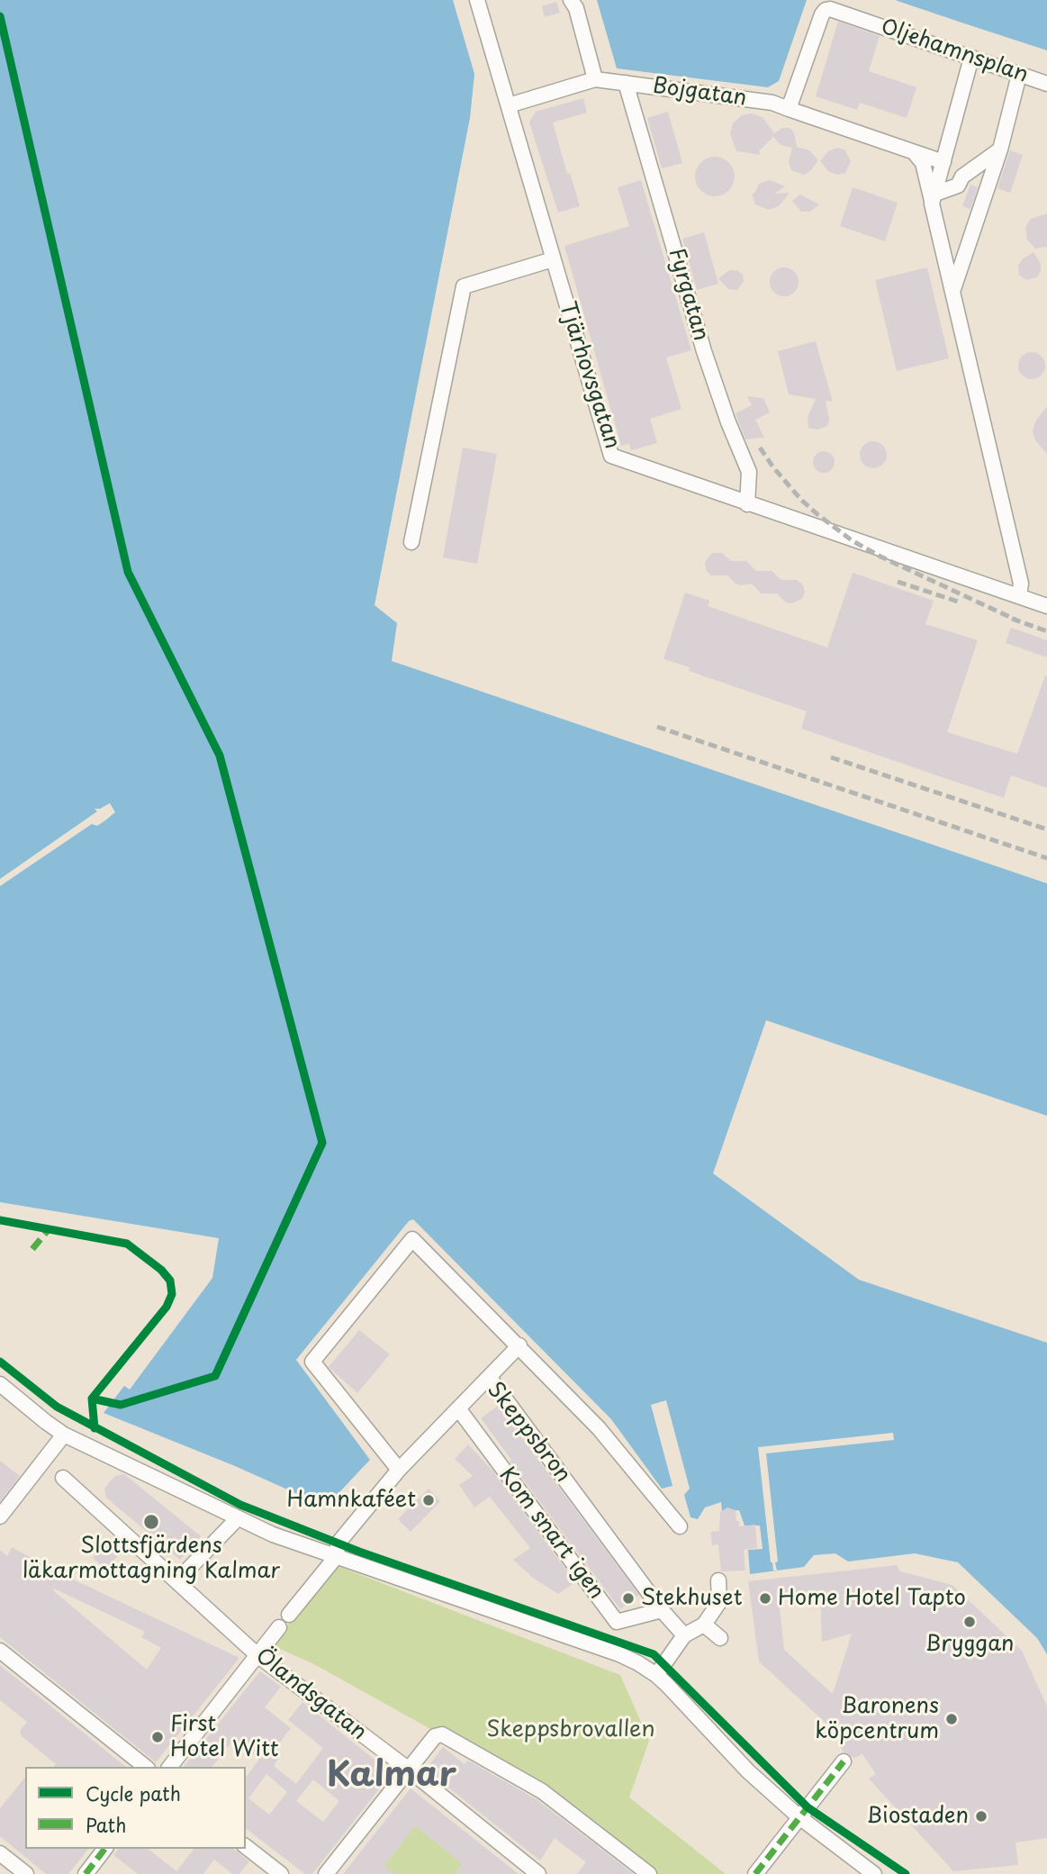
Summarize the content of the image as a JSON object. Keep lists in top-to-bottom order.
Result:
{
  "streets": {
    "street": [
      "Oljehamnsplan",
      "Bojgatan",
      "Fyrgatan",
      "Tjärhovsgatan",
      "Skeppsbron",
      "Kom snart igen",
      "Ölandsgatan"
    ]
  },
  "crossings": [
    ["Oljehamnsplan", "Bojgatan"],
    ["Bojgatan", "Fyrgatan"],
    ["Bojgatan", "Tjärhovsgatan"],
    ["Fyrgatan", "Tjärhovsgatan"],
    ["Skeppsbron", "Kom snart igen"]
  ],
  "districts": ["Kalmar"],
  "parks": ["Skeppsbrovallen"],
  "places": [
    "Hamnkaféet",
    "Slottsfjärdens läkarmottagning Kalmar",
    "Stekhuset",
    "Home Hotel Tapto",
    "Bryggan",
    "Baronens köpcentrum",
    "First Hotel Witt",
    "Biostaden"
  ],
  "legend": ["Cycle path", "Path"]
}
